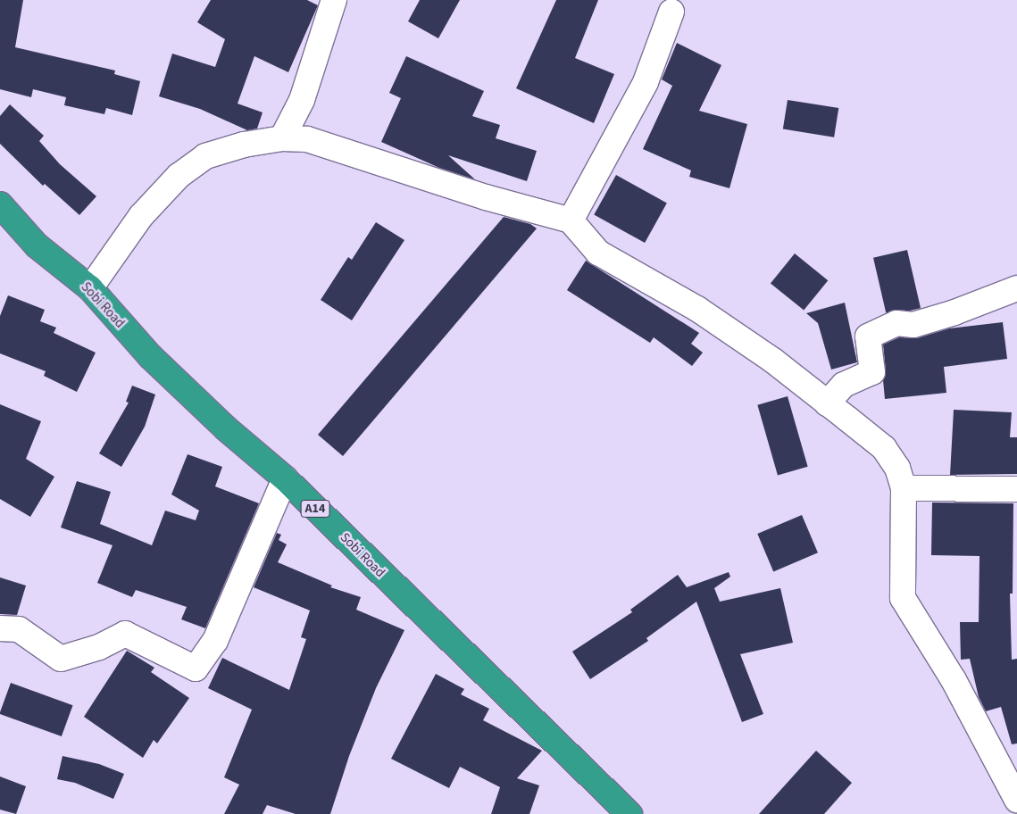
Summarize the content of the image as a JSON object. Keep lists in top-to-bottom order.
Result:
{
  "streets": {
    "highway": ["Sobi Road", "A14"]
  }
}
